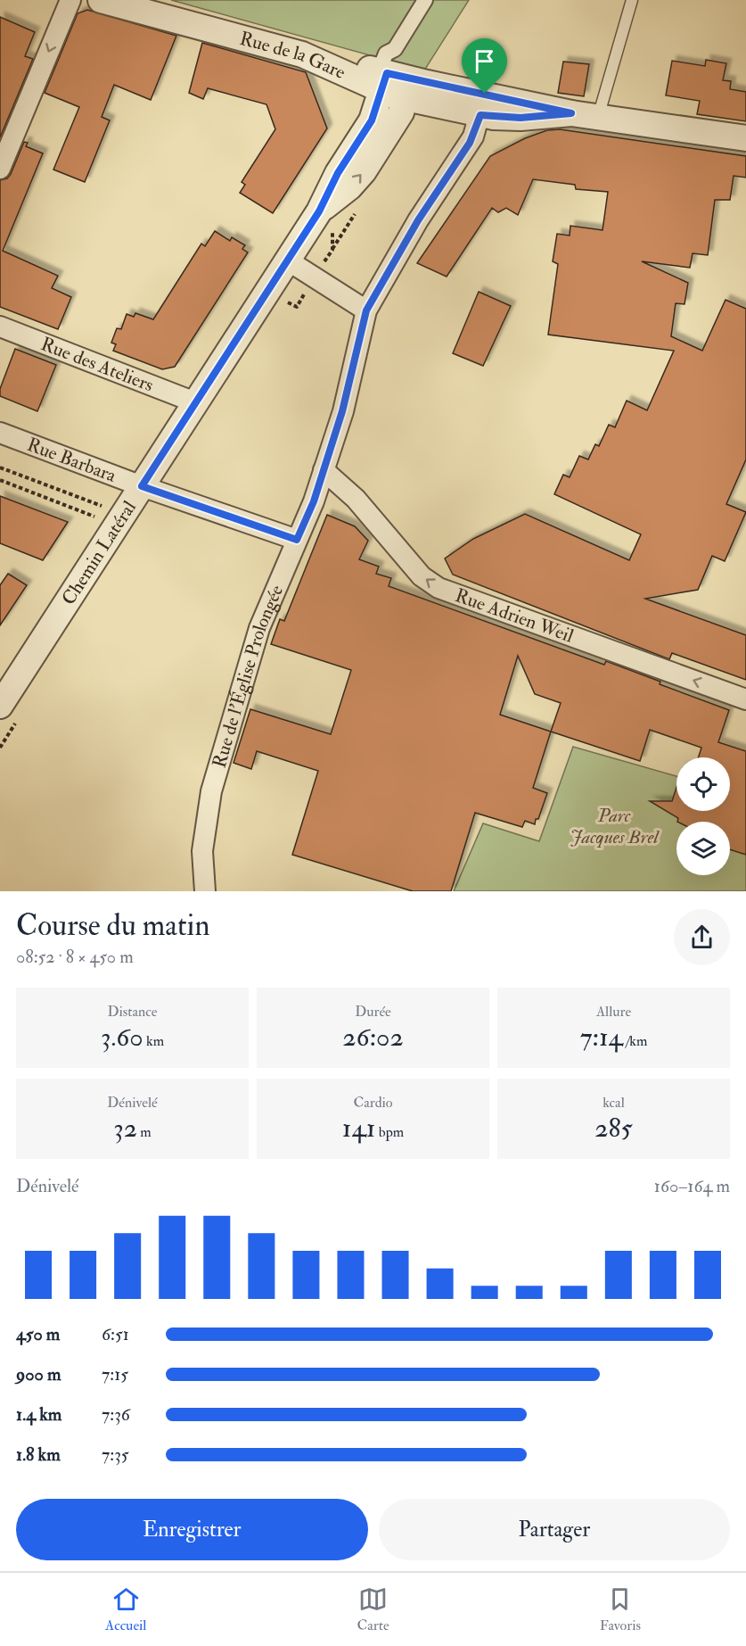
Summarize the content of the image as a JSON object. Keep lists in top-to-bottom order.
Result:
{
  "streets": {
    "street": [
      "Rue de la Gare",
      "Rue des Ateliers",
      "Rue Barbara",
      "Chemin Latéral",
      "Rue Adrien Weil",
      "Rue de l'Église Prolongée"
    ]
  },
  "crossings": [
    ["Rue de la Gare", "Chemin Latéral"],
    ["Rue des Ateliers", "Chemin Latéral"],
    ["Rue Barbara", "Chemin Latéral"],
    ["Rue Barbara", "Rue de l'Église Prolongée"],
    ["Rue Adrien Weil", "Rue de l'Église Prolongée"]
  ],
  "one_way": ["Rue Adrien Weil"],
  "parks": ["Parc Jacques Brel"],
  "page": {
    "heading": ["Course du matin", "08:52 · 8 × 450 m"],
    "stats": [
      ["Distance", "3.60 km"],
      ["Durée", "26:02"],
      ["Allure", "7:14 /km"],
      ["Dénivelé", "32 m"],
      ["Cardio", "141 bpm"],
      ["kcal", "285"]
    ],
    "chart": ["Dénivelé", "160–164 m"],
    "list": [
      {
        "name": "450 m",
        "note": "6:51"
      },
      {
        "name": "900 m",
        "note": "7:15"
      },
      {
        "name": "1.4 km",
        "note": "7:36"
      },
      {
        "name": "1.8 km",
        "note": "7:35"
      }
    ],
    "buttons": ["Enregistrer", "Partager"],
    "tabs": ["Accueil", "Carte", "Favoris"]
  }
}
